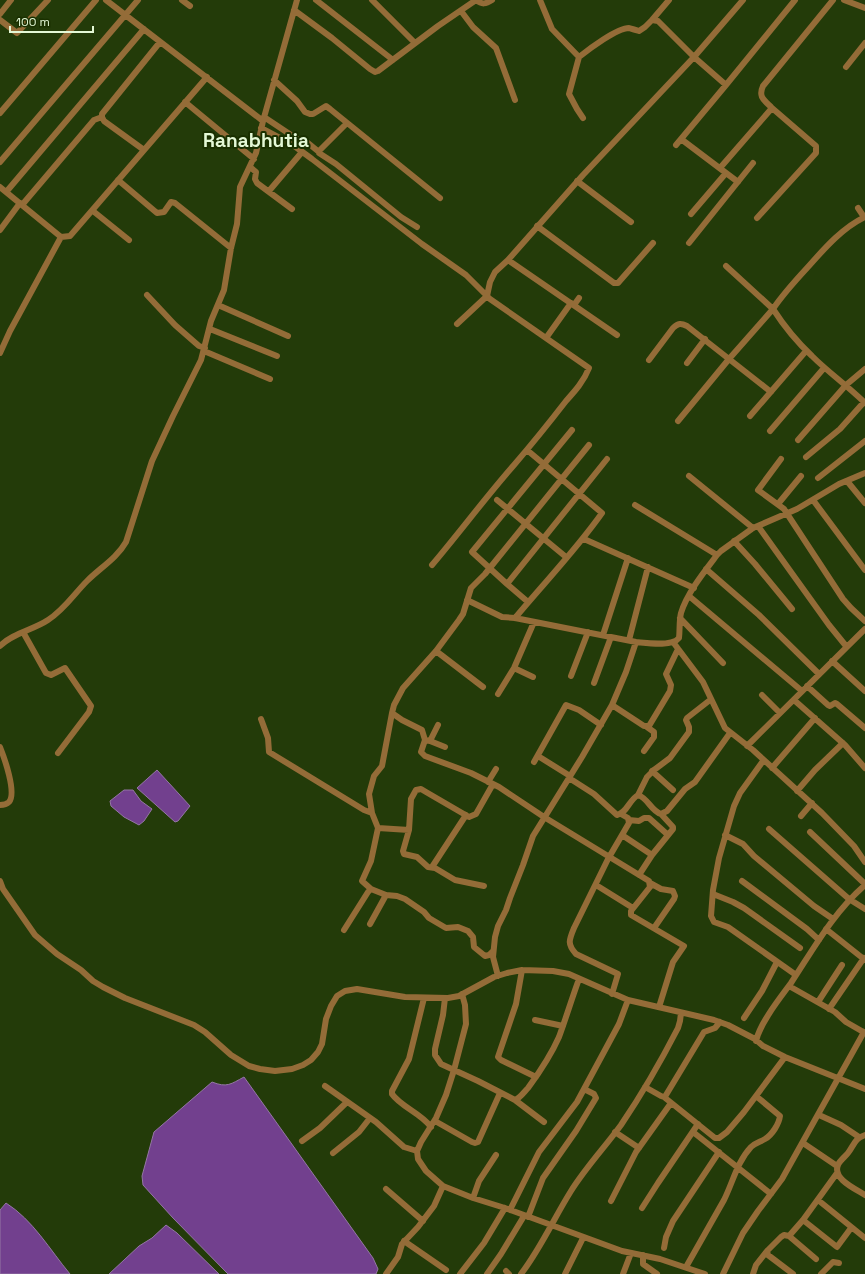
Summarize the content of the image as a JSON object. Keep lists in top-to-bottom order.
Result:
{
  "districts": ["Ranabhutia"],
  "scale_bar": "100 m"
}
